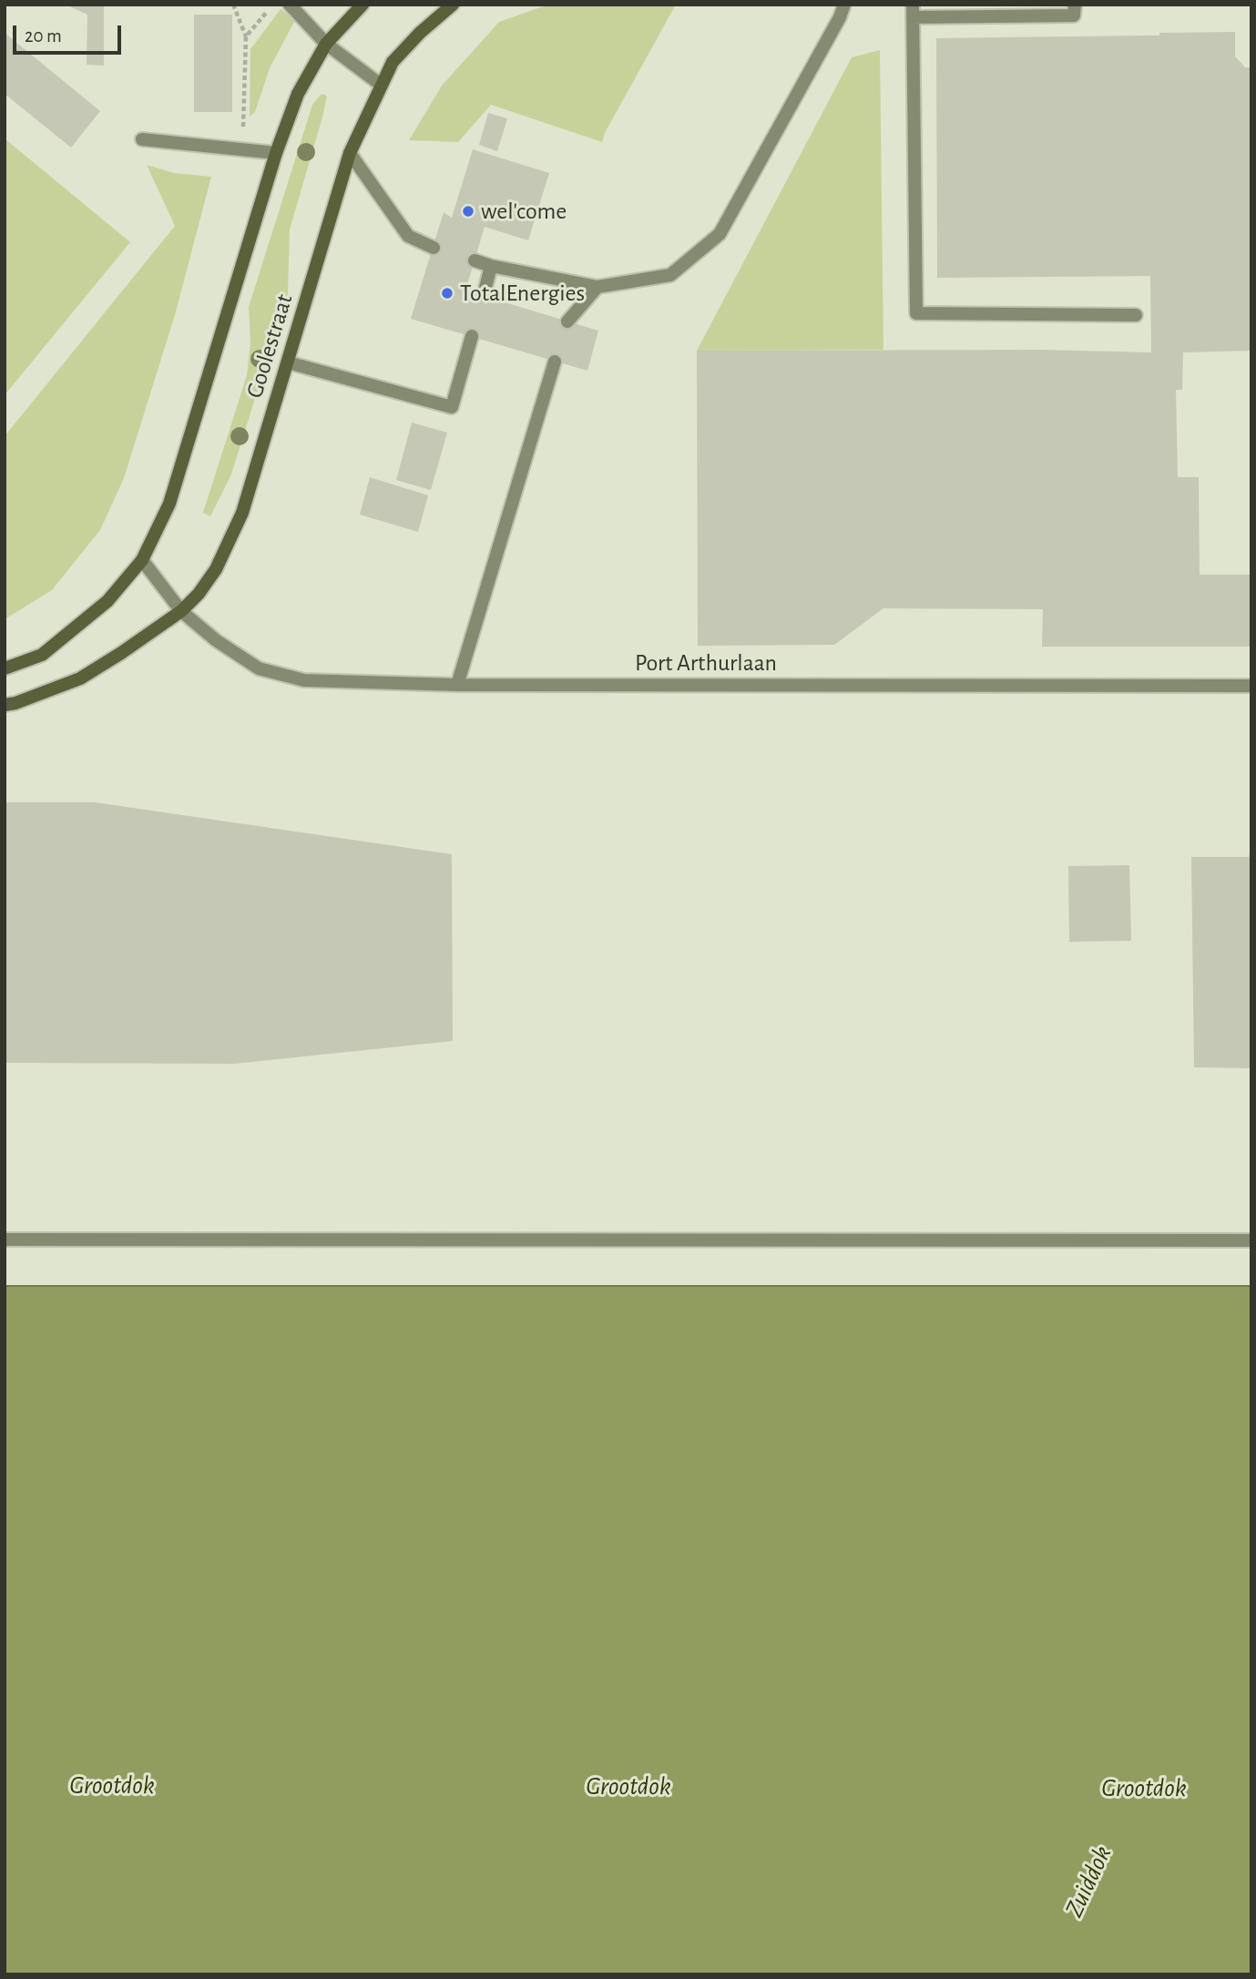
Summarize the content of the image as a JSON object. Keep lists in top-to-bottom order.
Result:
{
  "streets": {
    "main road": ["Goolestraat"],
    "street": ["Port Arthurlaan"]
  },
  "crossings": [
    ["Goolestraat", "Port Arthurlaan"]
  ],
  "water": ["Grootdok", "Zuiddok"],
  "places": ["wel'come", "TotalEnergies"],
  "scale_bar": "20 m"
}
